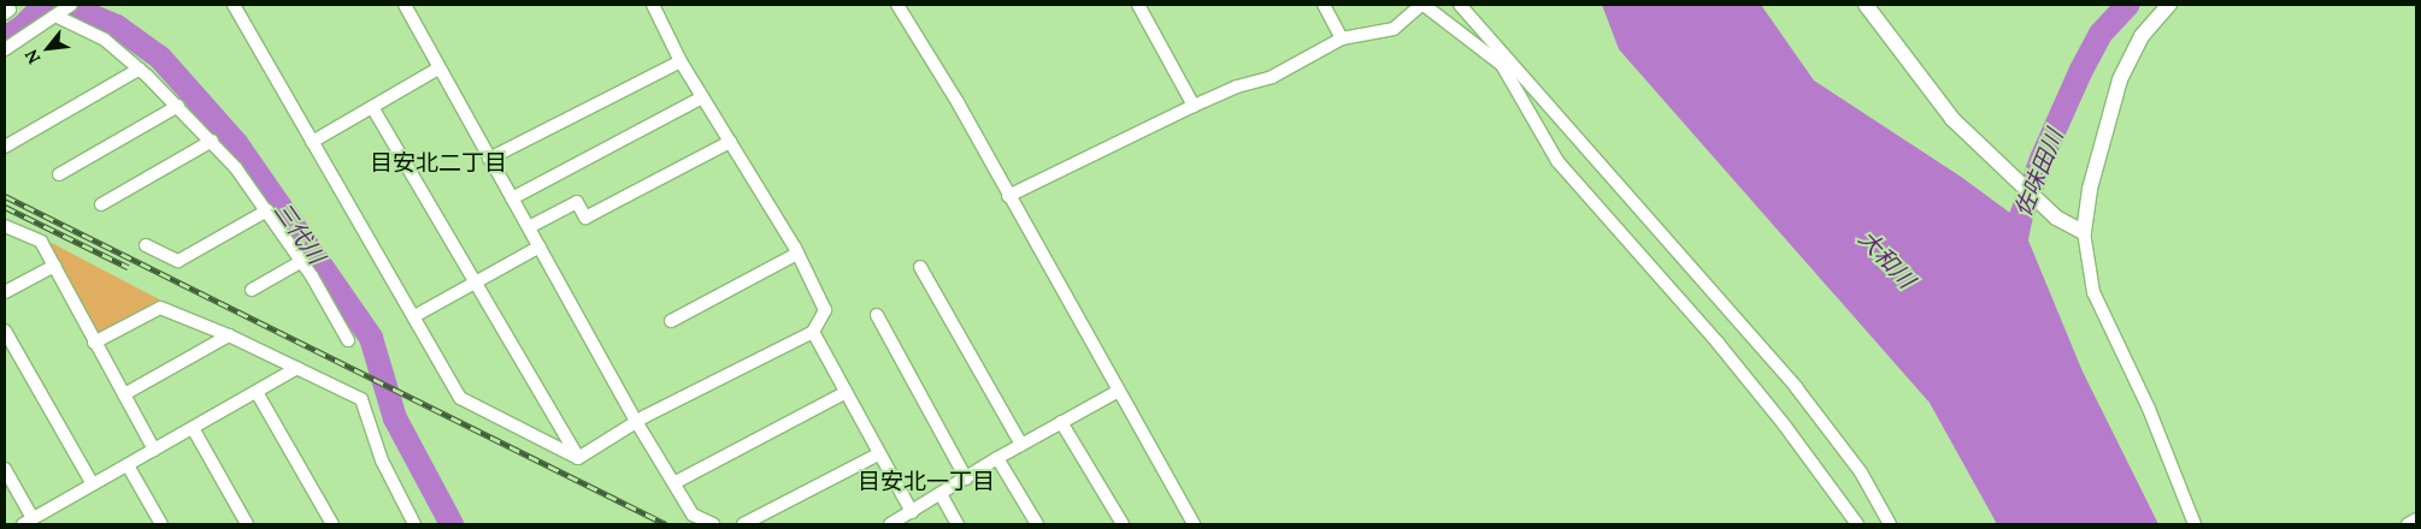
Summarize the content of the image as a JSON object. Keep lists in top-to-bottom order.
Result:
{
  "districts": ["目安北二丁目", "目安北一丁目"],
  "water": ["佐味田川", "三代川", "大和川"],
  "north": "bottom left"
}
